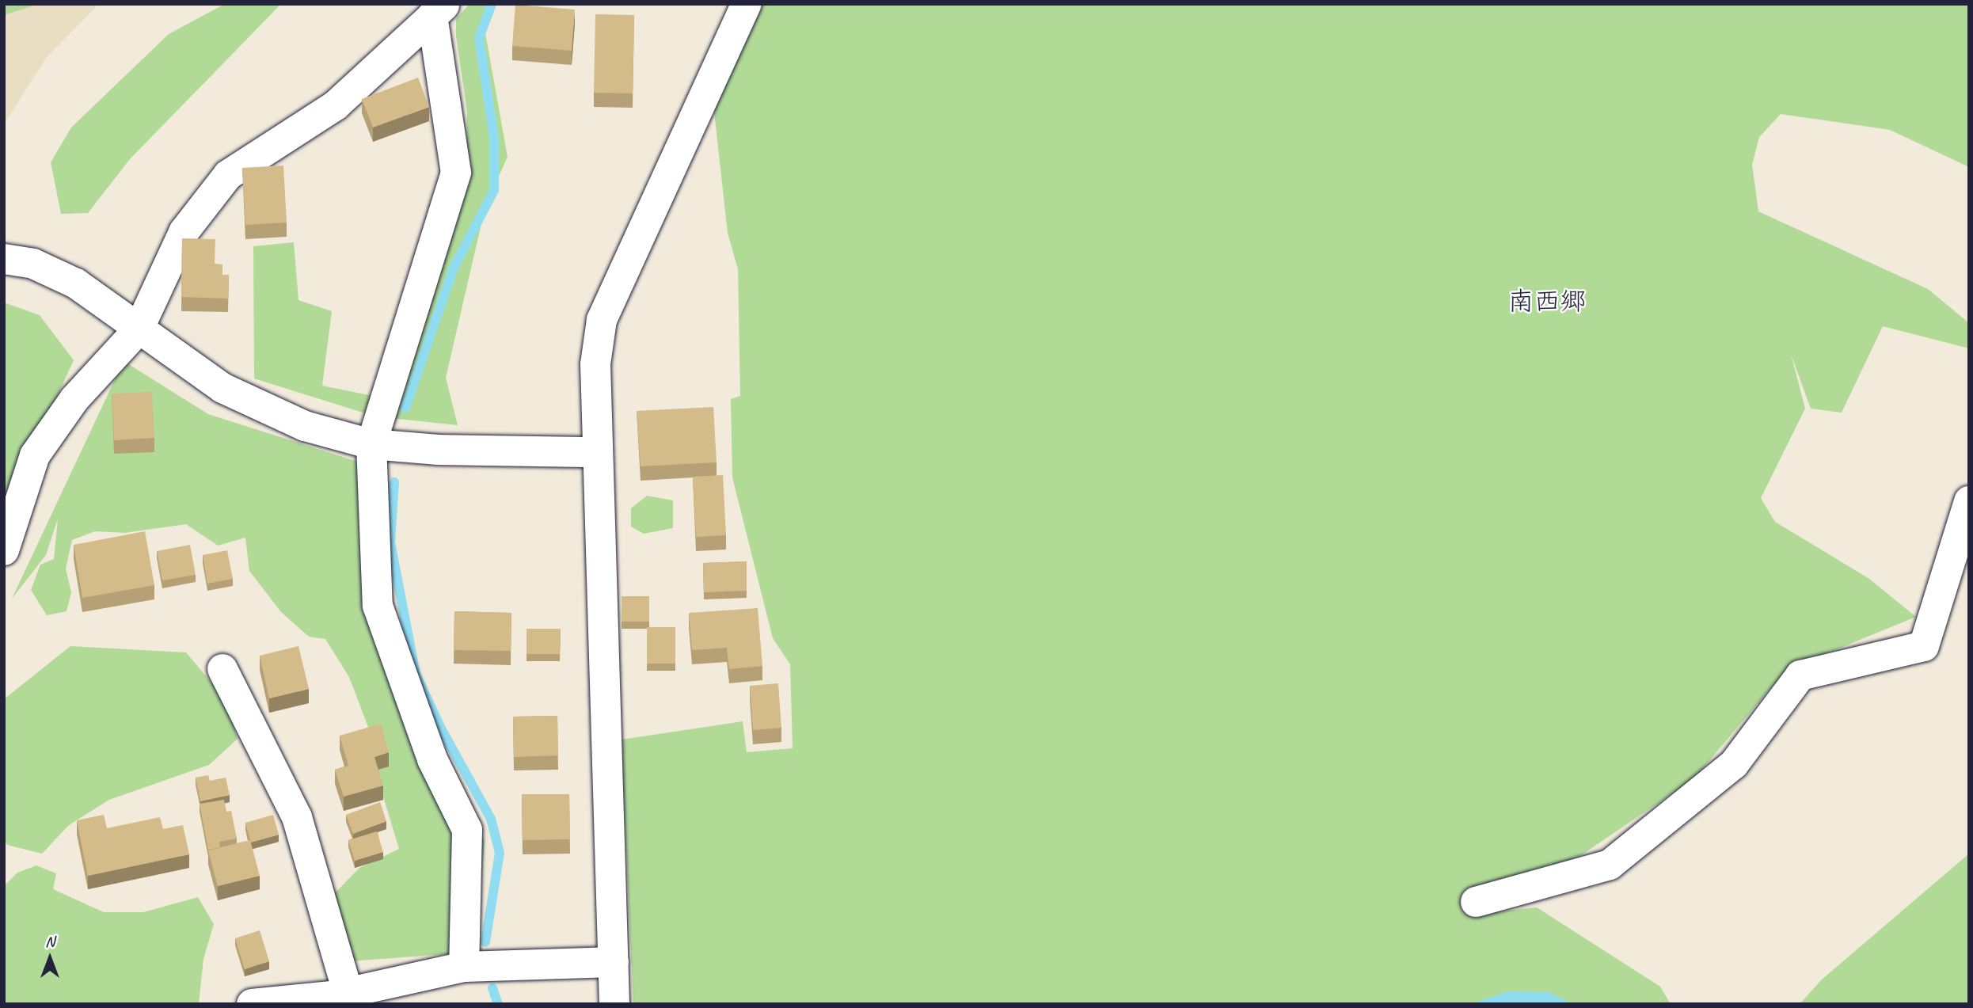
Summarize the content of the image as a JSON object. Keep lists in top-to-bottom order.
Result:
{
  "districts": ["南西郷"],
  "north": "top"
}
